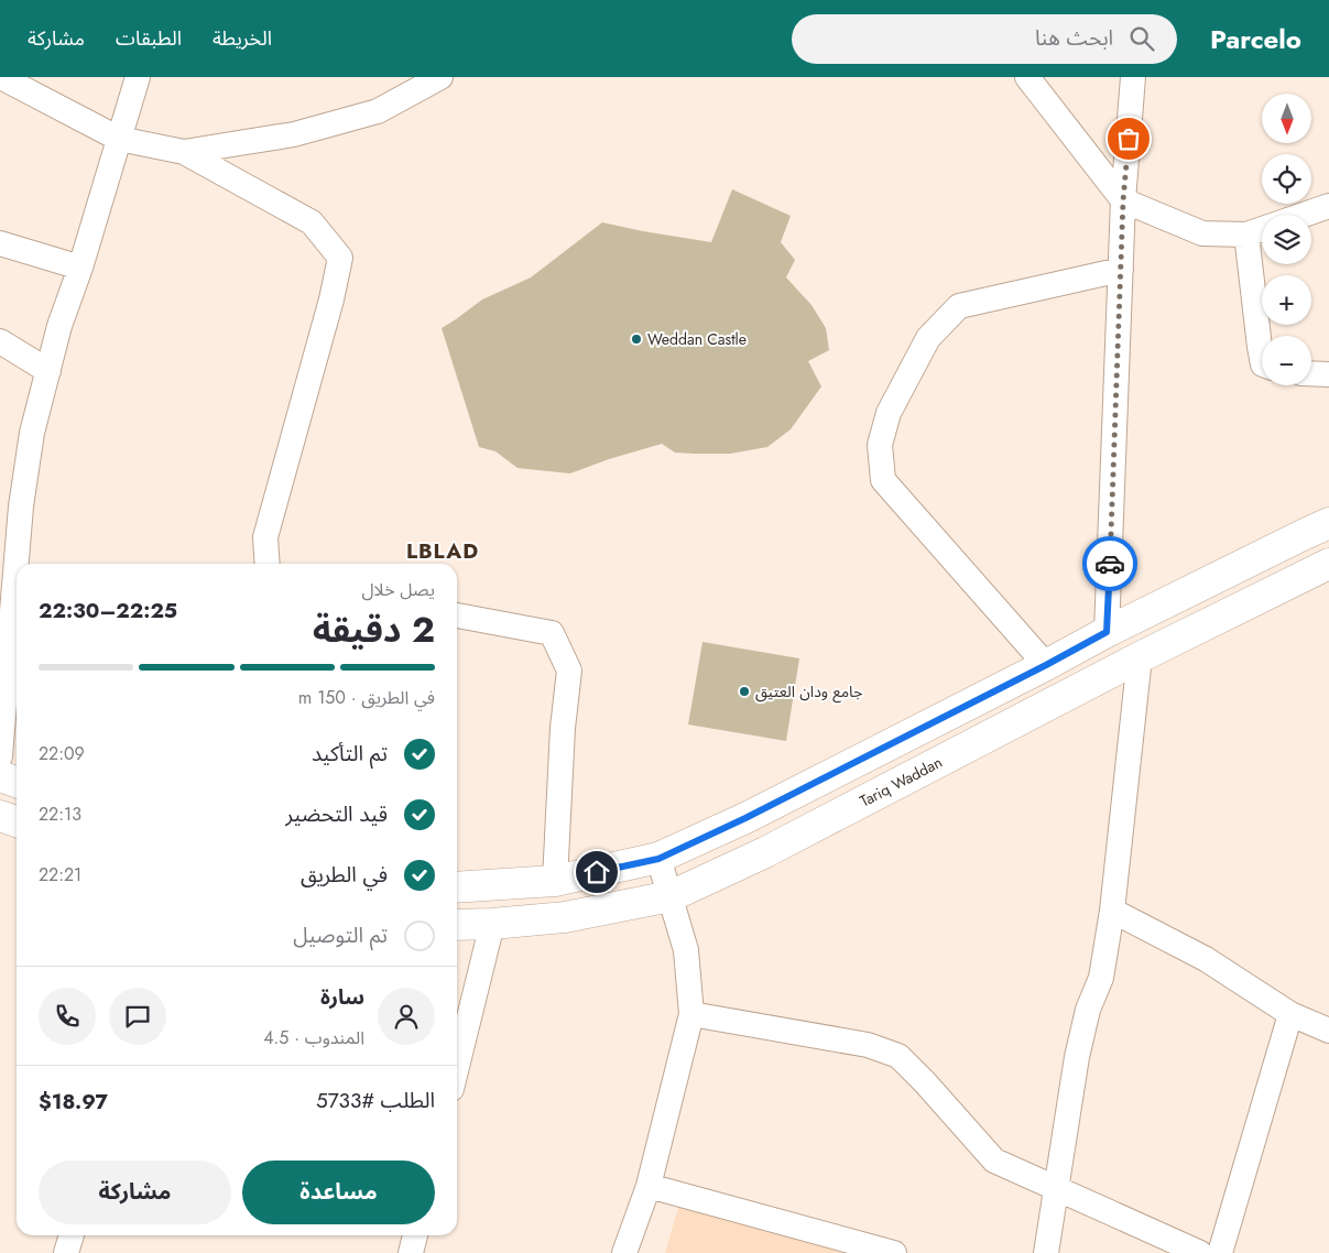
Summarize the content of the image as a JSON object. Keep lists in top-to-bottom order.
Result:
{
  "streets": {
    "main road": ["Tariq Waddan"]
  },
  "districts": ["LBLAD"],
  "places": ["Weddan Castle", "جامع ودان العتيق"],
  "north": "bottom",
  "page": {
    "header": "Parcelo",
    "search": "ابحث هنا",
    "nav": ["الخريطة", "الطبقات", "مشاركة"],
    "map_buttons": ["+", "−"],
    "heading": ["2 دقيقة", "يصل خلال", "22:25–22:30"],
    "panel": [
      "سارة",
      "المندوب · 4.5",
      "الطلب #5733",
      "$18.97"
    ],
    "bar": "في الطريق · 150 m",
    "list": [
      ["تم التأكيد", "22:09"],
      ["قيد التحضير", "22:13"],
      ["في الطريق", "22:21"],
      "تم التوصيل"
    ],
    "buttons": ["مساعدة", "مشاركة"]
  }
}
